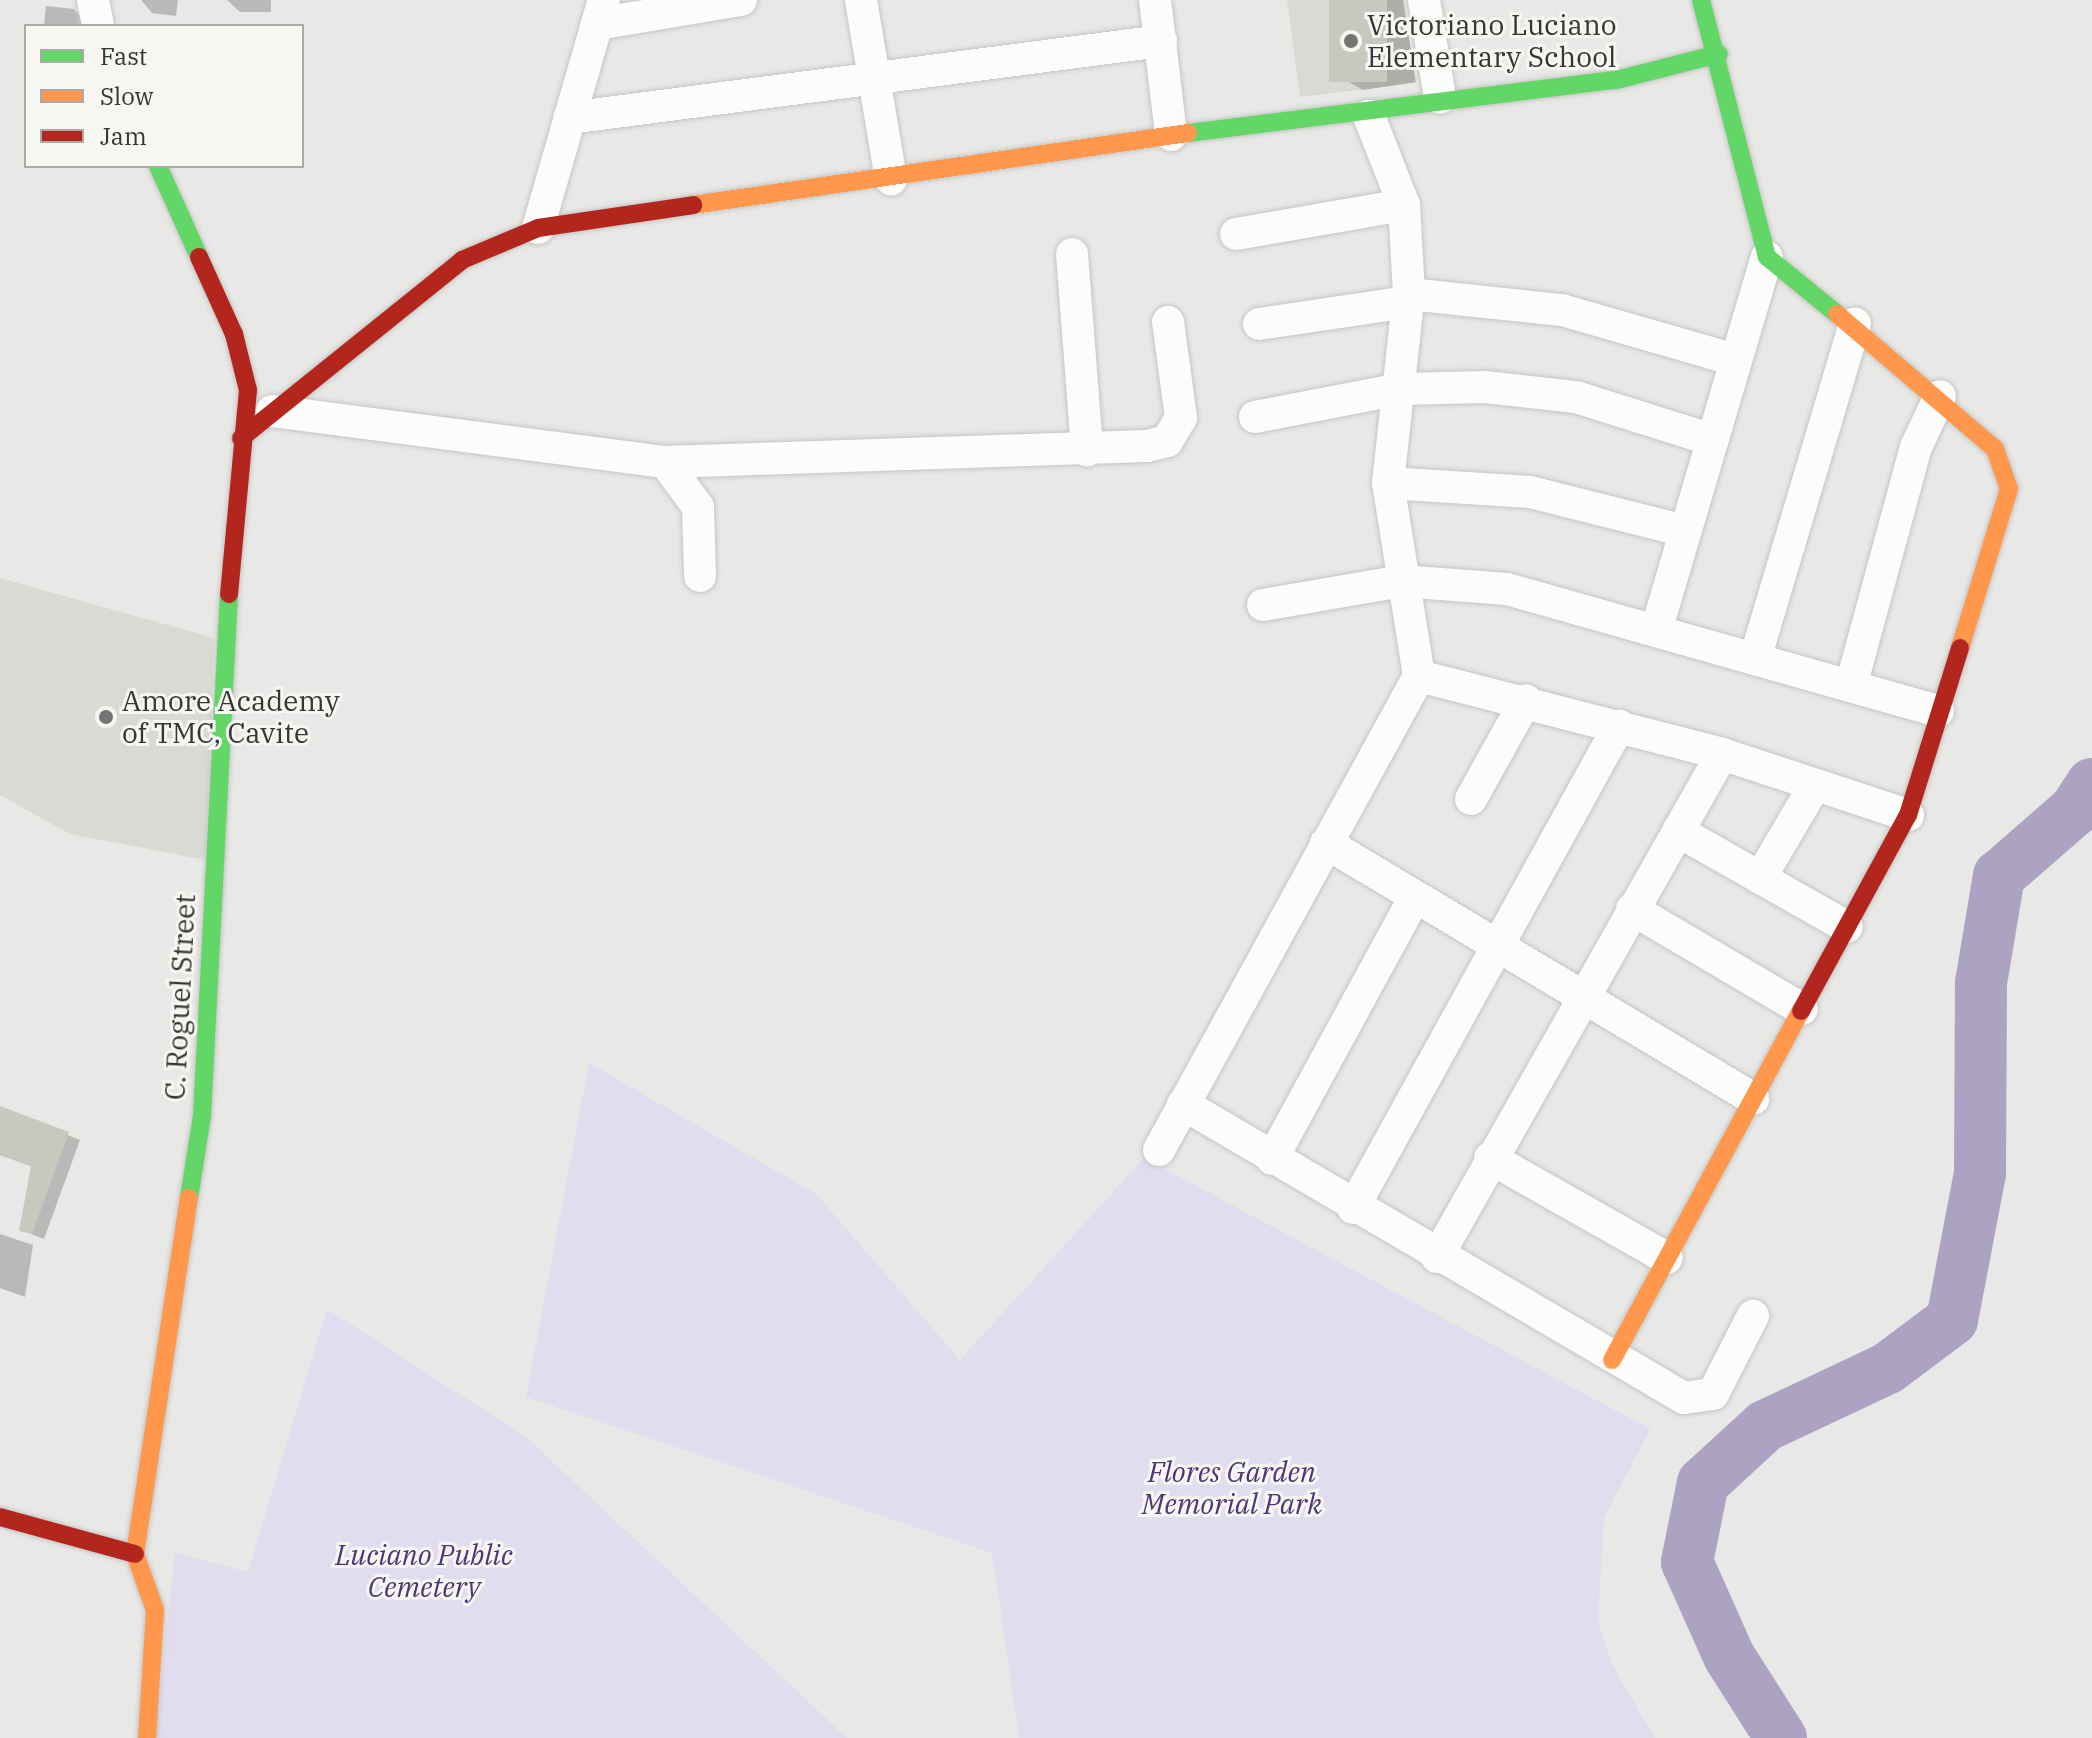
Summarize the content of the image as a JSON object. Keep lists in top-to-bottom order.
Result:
{
  "streets": {
    "street": ["C. Roguel Street"]
  },
  "parks": ["Flores Garden Memorial Park", "Luciano Public Cemetery"],
  "places": ["Victoriano Luciano Elementary School", "Amore Academy of TMC, Cavite"],
  "legend": ["Fast", "Slow", "Jam"]
}
